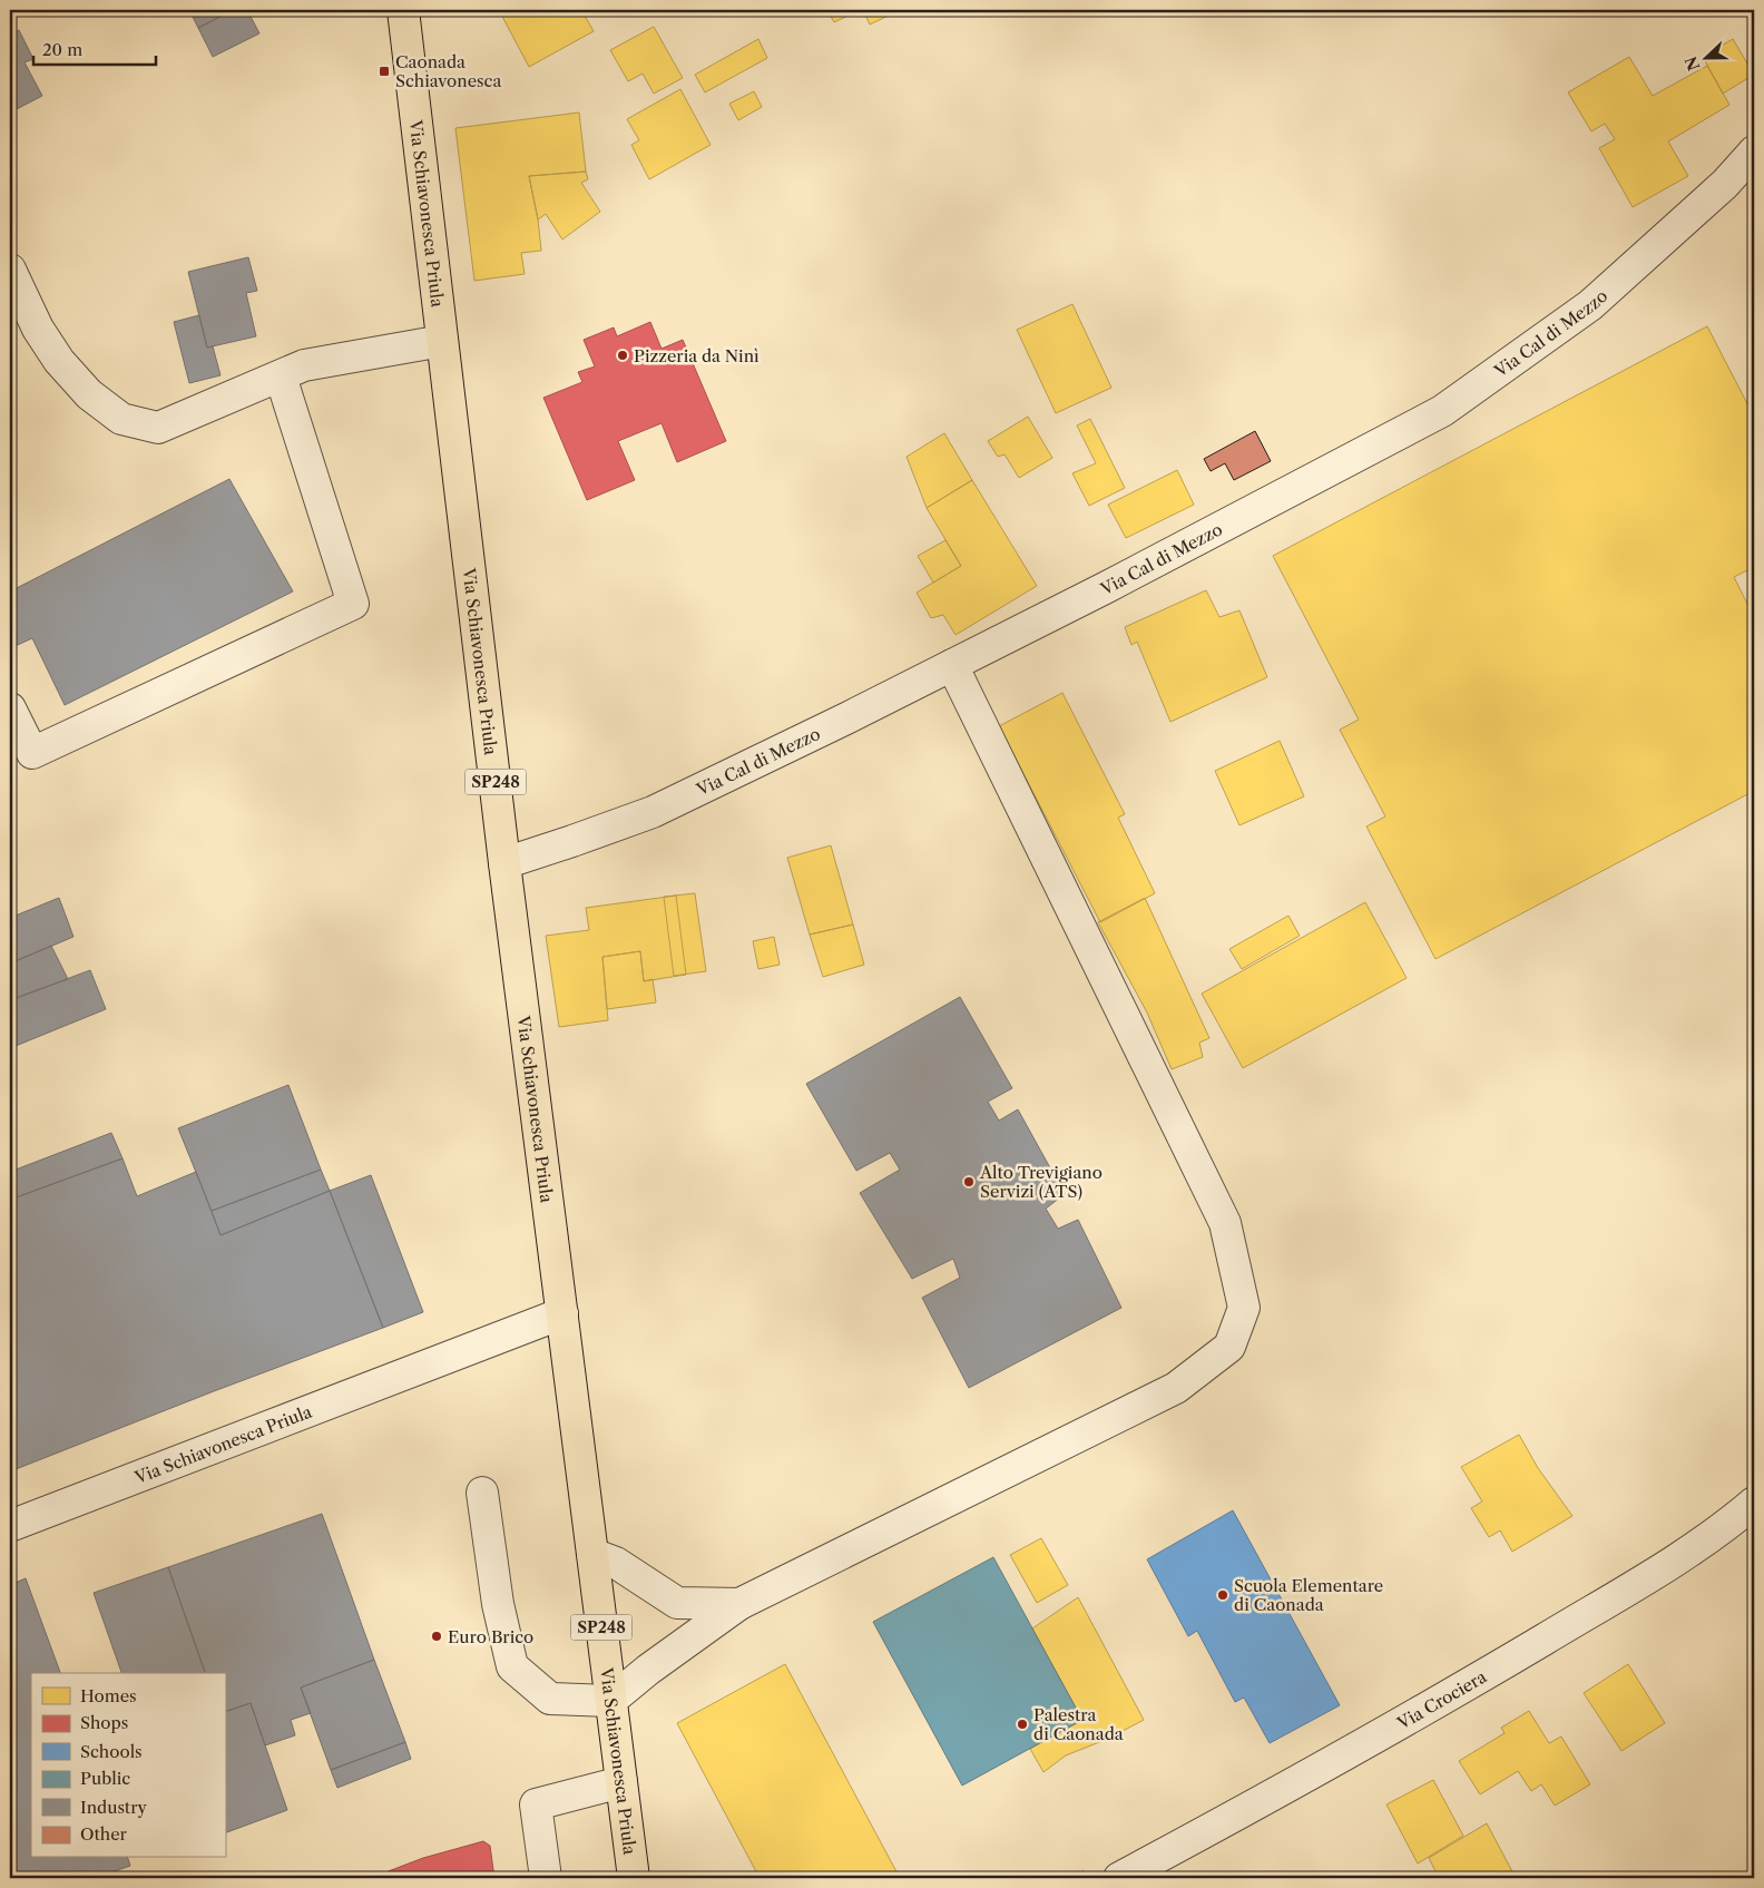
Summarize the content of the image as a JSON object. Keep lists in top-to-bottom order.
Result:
{
  "streets": {
    "main road": ["Via Schiavonesca Priula", "SP248"],
    "street": ["Via Cal di Mezzo", "Via Crociera"]
  },
  "crossings": [
    ["Via Schiavonesca Priula", "Via Cal di Mezzo"]
  ],
  "places": {
    "transit": ["Caonada Schiavonesca"],
    "other": [
      "Pizzeria da Ninì",
      "Alto Trevigiano Servizi (ATS)",
      "Scuola Elementare di Caonada",
      "Euro Brico",
      "Palestra di Caonada"
    ]
  },
  "legend": [
    "Homes",
    "Shops",
    "Schools",
    "Public",
    "Industry",
    "Other"
  ],
  "scale_bar": "20 m",
  "north": "left"
}
